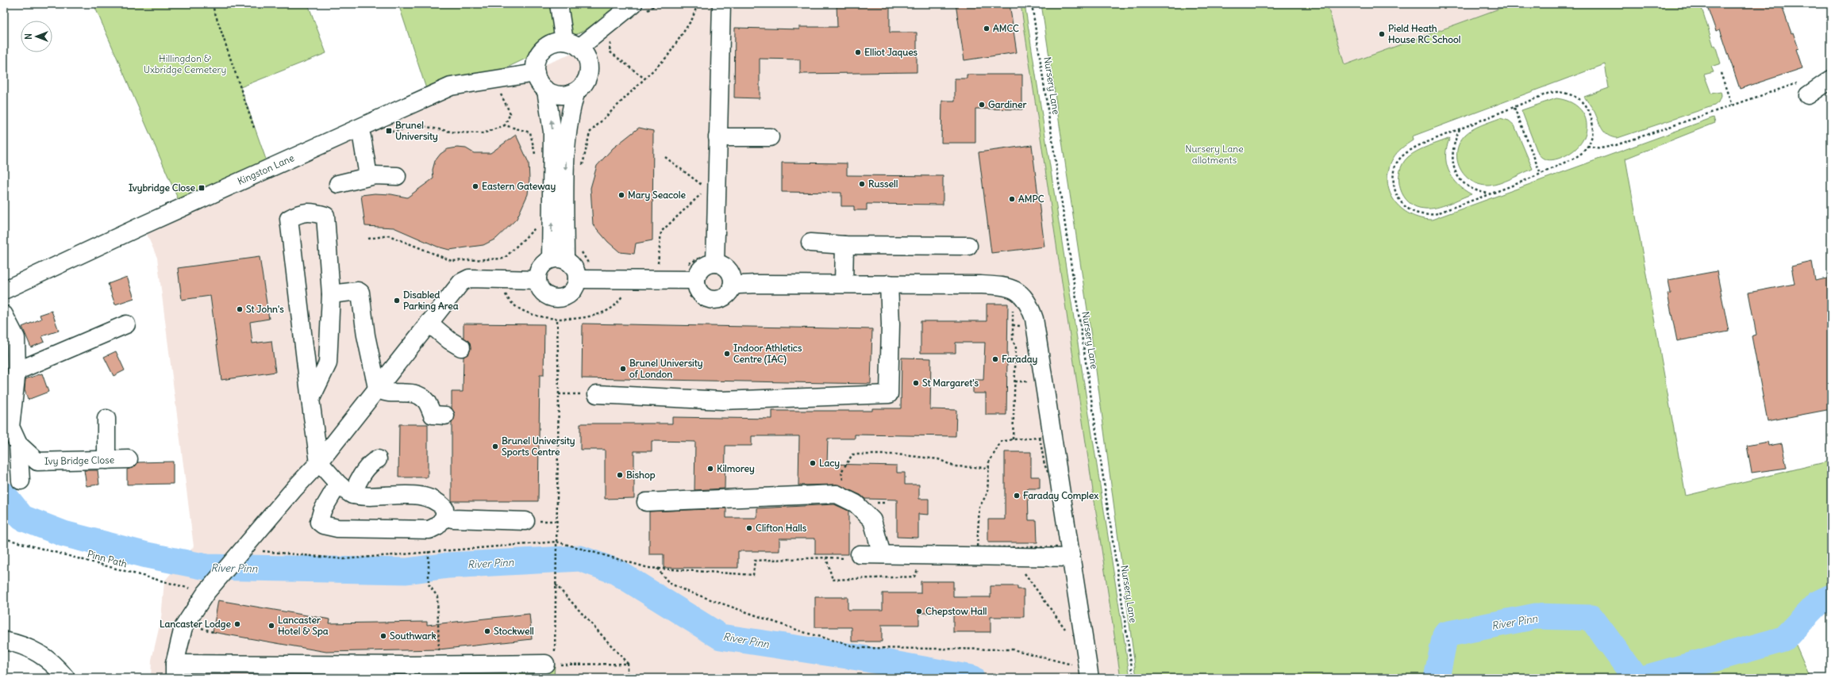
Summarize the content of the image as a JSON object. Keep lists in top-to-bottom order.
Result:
{
  "streets": {
    "street": ["Kingston Lane", "Ivy Bridge Close"],
    "path": ["Nursery Lane", "Pinn Path"]
  },
  "water": ["River Pinn"],
  "parks": ["Hillingdon & Uxbridge Cemetery", "Nursery Lane allotments"],
  "places": {
    "other": [
      "AMCC",
      "Pield Heath House RC School",
      "Elliot Jaques",
      "Gardiner",
      "Russell",
      "Eastern Gateway",
      "Mary Seacole",
      "AMPC",
      "Disabled Parking Area",
      "St John's",
      "Indoor Athletics Centre (IAC)",
      "Faraday",
      "Brunel University of London",
      "St Margaret's",
      "Brunel University Sports Centre",
      "Lacy",
      "Kilmorey",
      "Bishop",
      "Faraday Complex",
      "Clifton Halls",
      "Chepstow Hall",
      "Lancaster Lodge",
      "Lancaster Hotel & Spa",
      "Stockwell",
      "Southwark"
    ],
    "transit": ["Brunel University", "Ivybridge Close"]
  },
  "north": "left"
}
